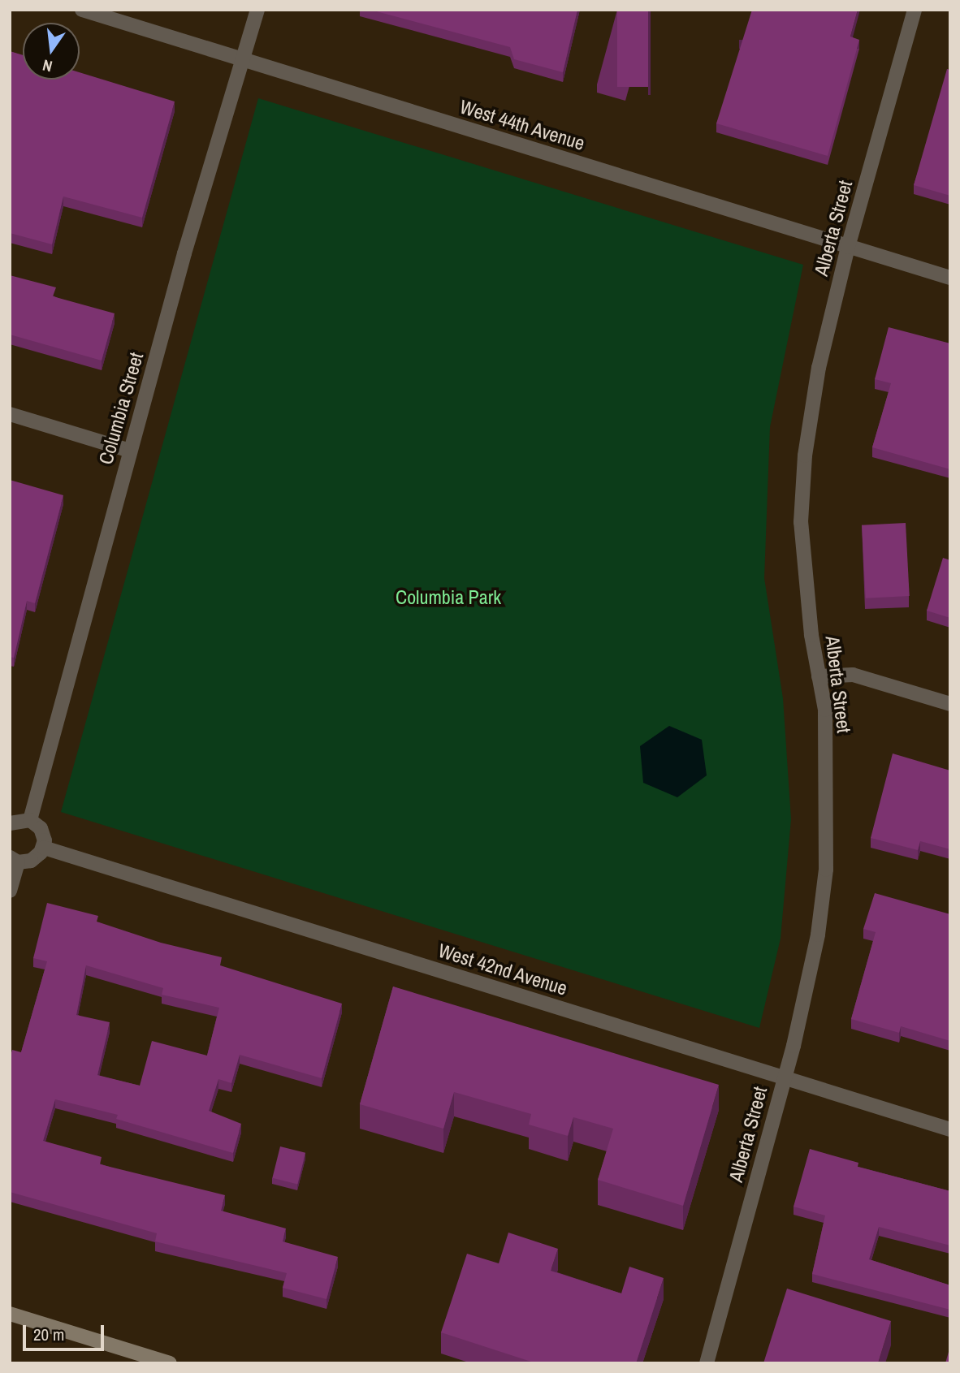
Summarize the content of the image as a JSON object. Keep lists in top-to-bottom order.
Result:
{
  "streets": {
    "street": [
      "West 44th Avenue",
      "Alberta Street",
      "Columbia Street",
      "West 42nd Avenue"
    ]
  },
  "crossings": [
    ["West 44th Avenue", "Alberta Street"],
    ["West 44th Avenue", "Columbia Street"],
    ["Alberta Street", "West 42nd Avenue"]
  ],
  "parks": ["Columbia Park"],
  "scale_bar": "20 m",
  "north": "bottom"
}
